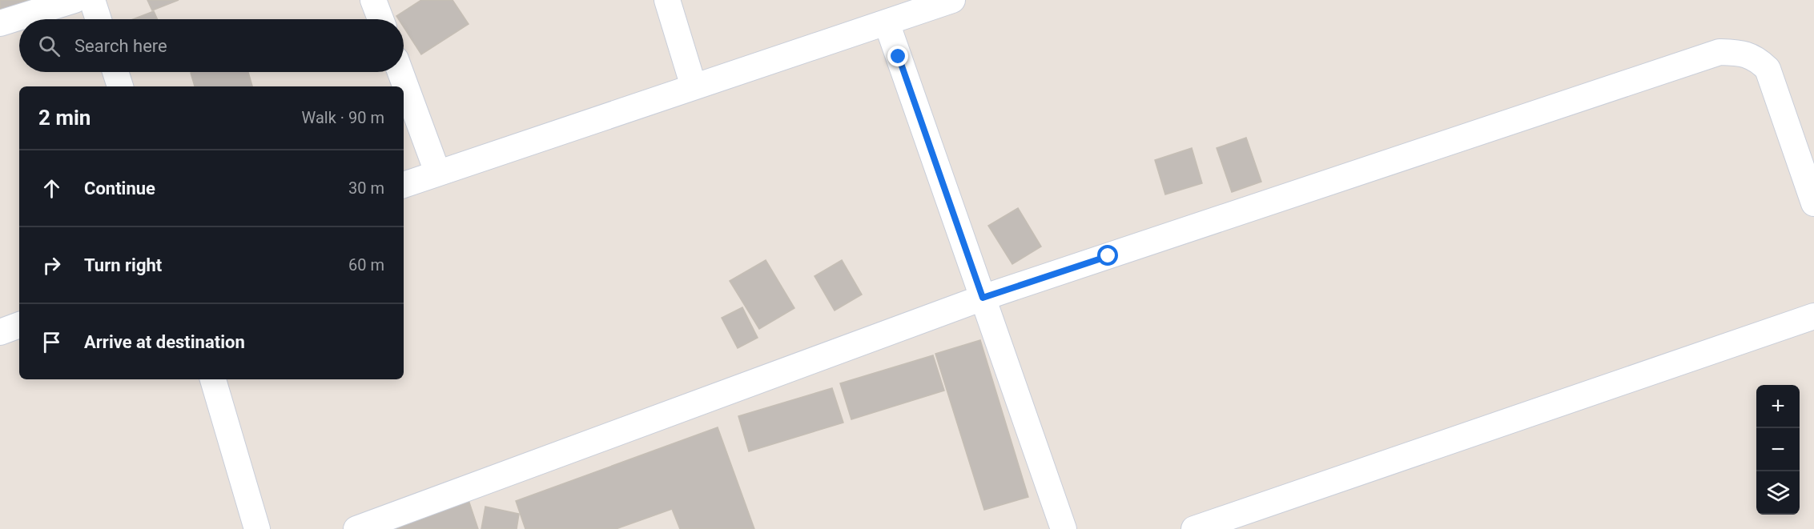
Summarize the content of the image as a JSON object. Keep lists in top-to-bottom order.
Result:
{
  "page": {
    "search": "Search here",
    "heading": ["2 min", "Walk · 90 m"],
    "list": [
      ["Continue", "30 m"],
      ["Turn right", "60 m"],
      "Arrive at destination"
    ],
    "map_buttons": ["+", "−"]
  }
}
